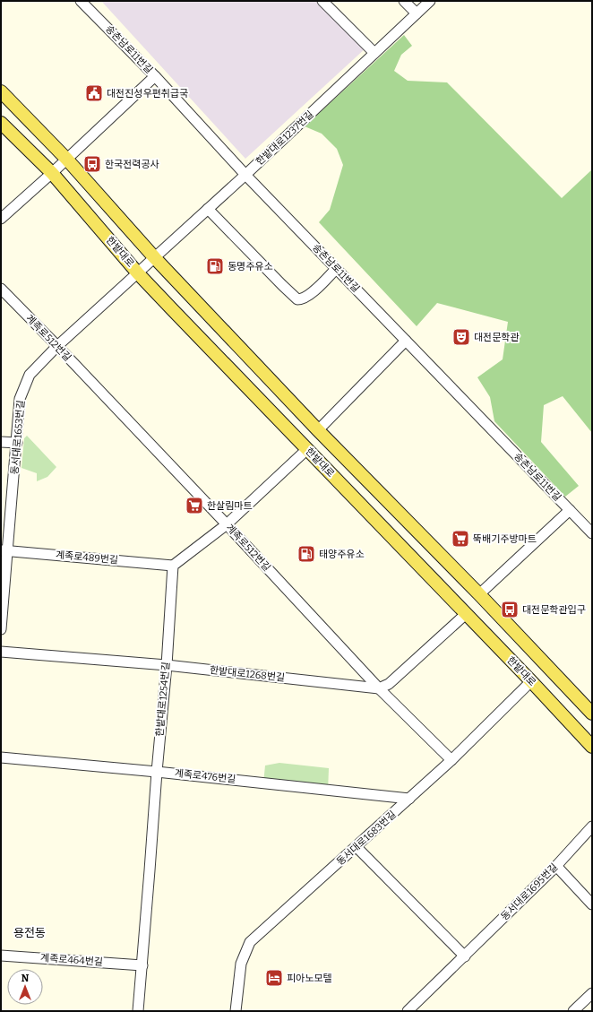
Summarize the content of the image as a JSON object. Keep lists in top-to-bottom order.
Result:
{
  "streets": {
    "main road": ["한밭대로"],
    "street": [
      "송촌남로11번길",
      "한밭대로1237번길",
      "계족로512번길",
      "동서대로1653번길",
      "계족로489번길",
      "한밭대로1268번길",
      "한밭대로1254번길",
      "계족로476번길",
      "동서대로1683번길",
      "동서대로1695번길",
      "계족로464번길"
    ]
  },
  "crossings": [
    ["송촌남로11번길", "한밭대로1237번길"],
    ["한밭대로1237번길", "한밭대로"],
    ["한밭대로1237번길", "동서대로1653번길"],
    ["한밭대로", "동서대로1653번길"],
    ["한밭대로", "동서대로1683번길"],
    ["계족로512번길", "동서대로1653번길"],
    ["계족로512번길", "한밭대로1268번길"],
    ["계족로512번길", "동서대로1683번길"],
    ["동서대로1653번길", "계족로489번길"],
    ["계족로489번길", "한밭대로1254번길"],
    ["한밭대로1268번길", "한밭대로1254번길"],
    ["한밭대로1254번길", "계족로476번길"],
    ["한밭대로1254번길", "계족로464번길"],
    ["계족로476번길", "동서대로1683번길"]
  ],
  "districts": ["용전동"],
  "places": {
    "public building": ["대전진성우편취급국"],
    "bus stop": ["한국전력공사", "대전문학관입구"],
    "fuel station": ["동명주유소", "태양주유소"],
    "theatre": ["대전문학관"],
    "supermarket": ["한살림마트", "뚝배기주방마트"],
    "hotel": ["피아노모텔"]
  },
  "north": "top"
}
